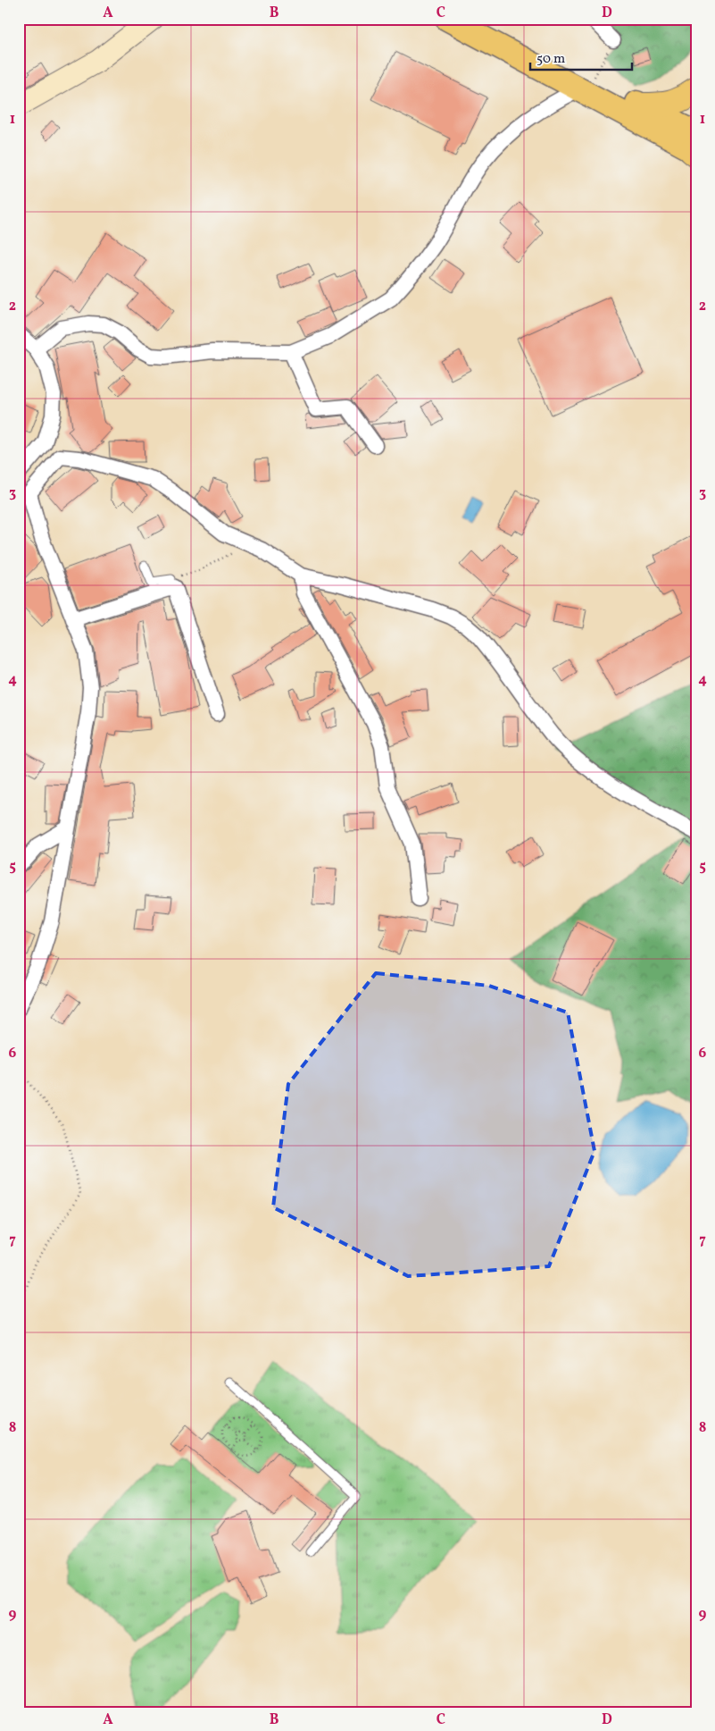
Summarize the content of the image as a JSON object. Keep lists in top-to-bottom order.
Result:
{
  "scale_bar": "50 m",
  "grid": {
    "columns": [
      "A",
      "B",
      "C",
      "D"
    ],
    "rows": [
      "1",
      "2",
      "3",
      "4",
      "5",
      "6",
      "7",
      "8",
      "9"
    ]
  }
}
